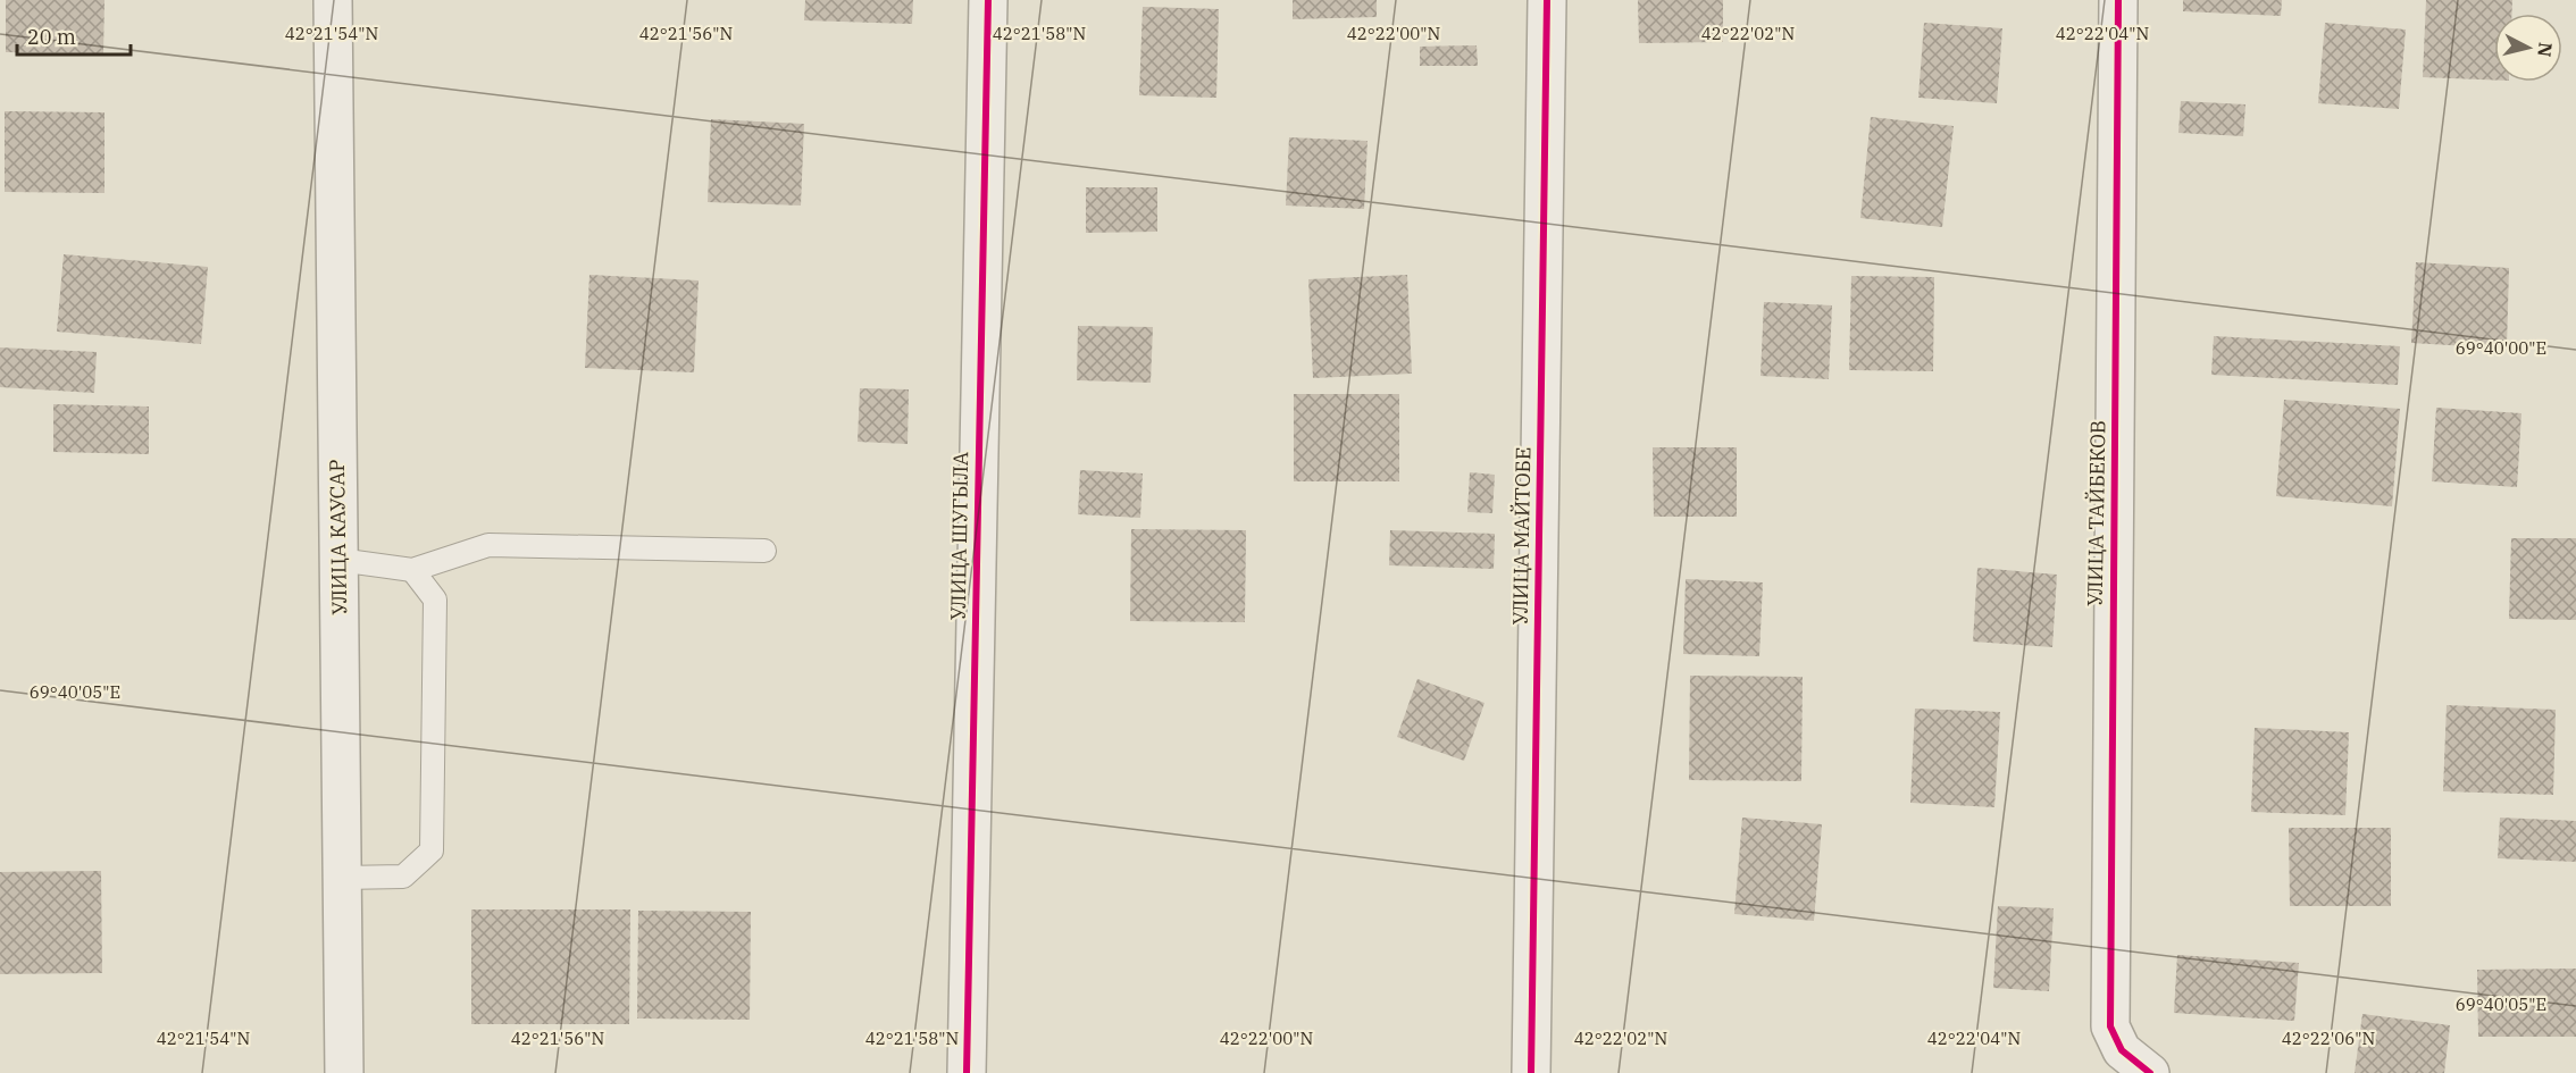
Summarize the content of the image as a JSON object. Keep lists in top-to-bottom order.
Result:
{
  "streets": {
    "street": [
      "УЛИЦА ТАЙБЕКОВ",
      "УЛИЦА ШУГЫЛА",
      "УЛИЦА МАЙТОБЕ",
      "УЛИЦА КАУСАР"
    ]
  },
  "scale_bar": "20 m",
  "north": "right",
  "coordinates": [
    "42°21'54\"N",
    "42°21'56\"N",
    "42°21'58\"N",
    "42°22'00\"N",
    "42°22'02\"N",
    "42°22'04\"N",
    "69°40'00\"E",
    "69°40'05\"E",
    "42°22'06\"N"
  ]
}
